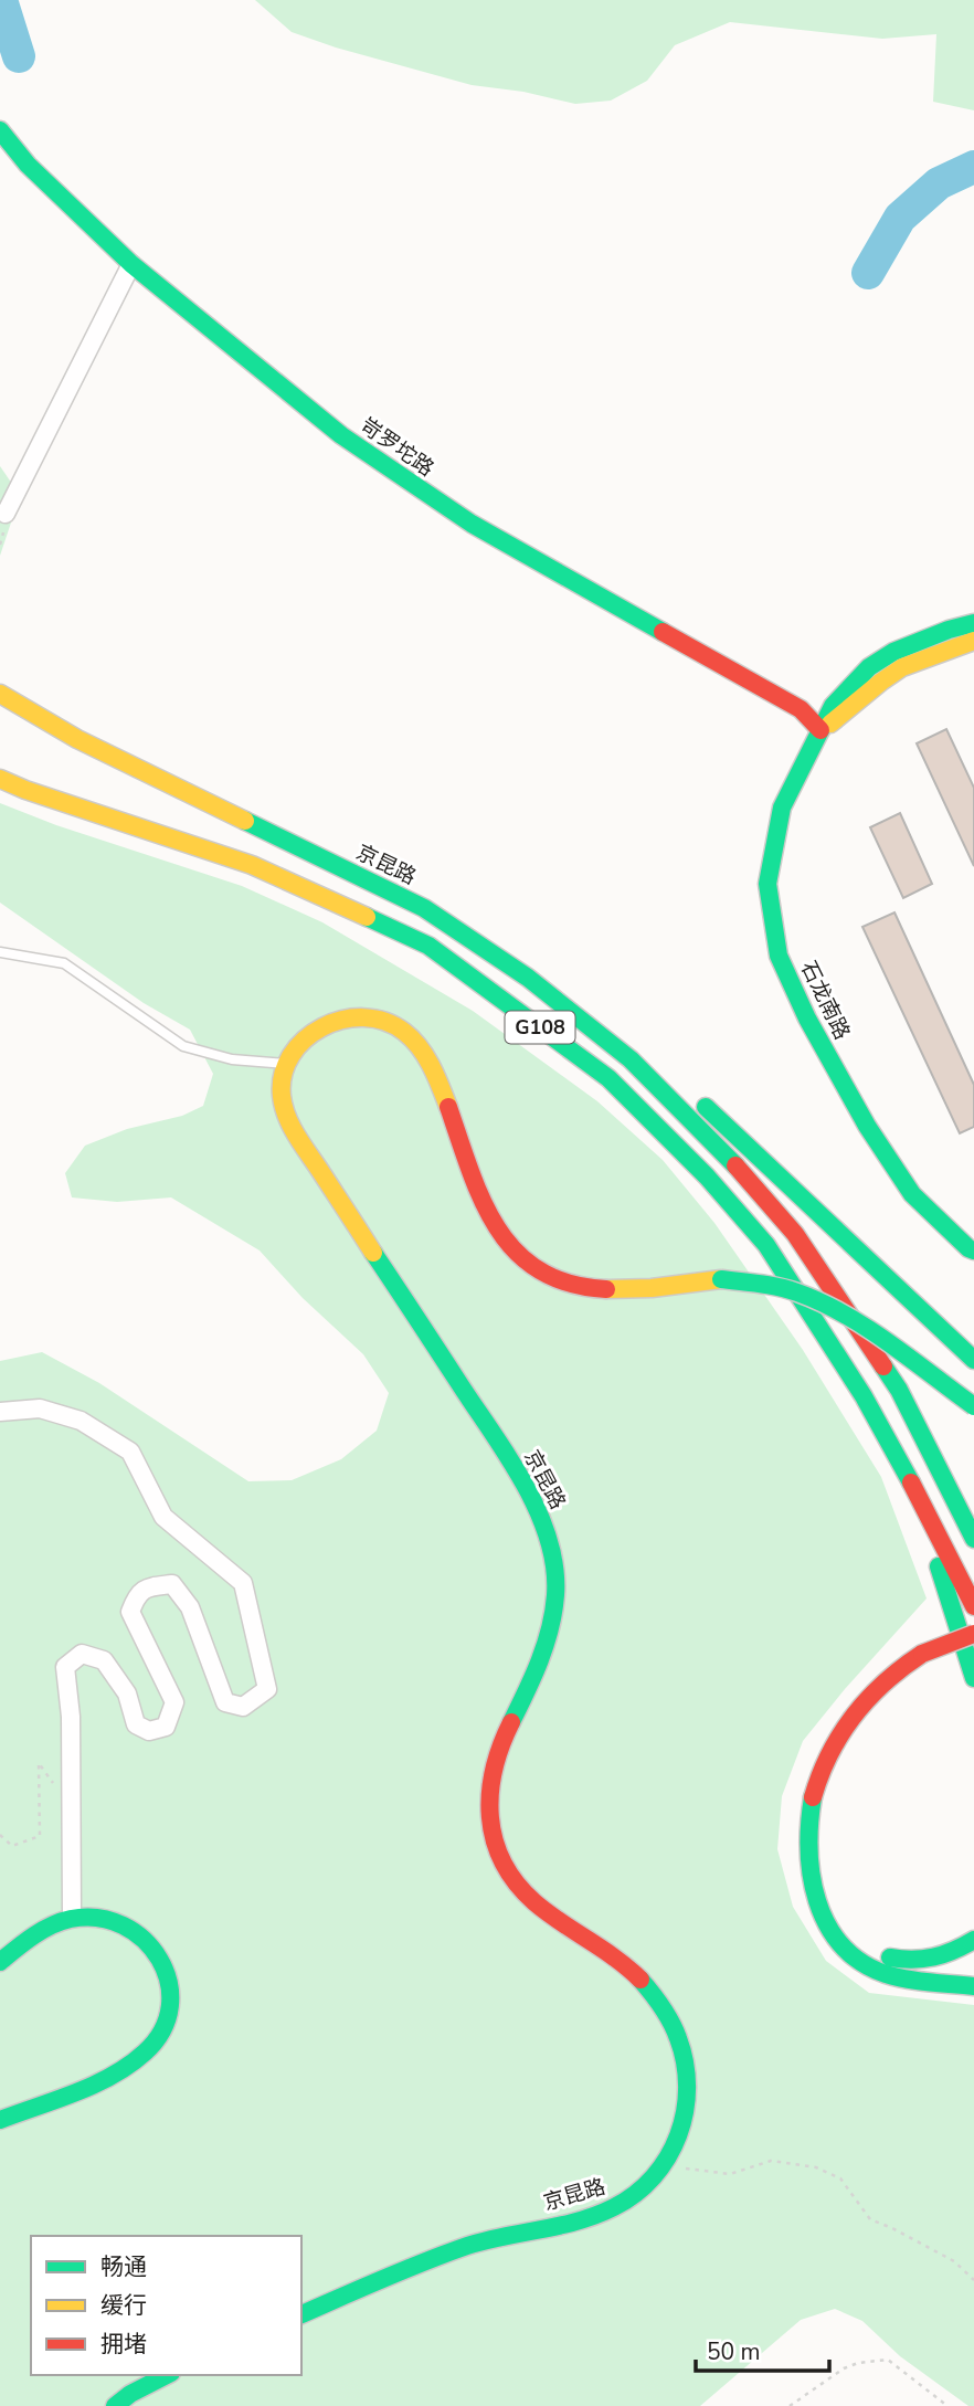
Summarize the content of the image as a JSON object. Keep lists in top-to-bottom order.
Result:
{
  "streets": {
    "main road": [
      "岢罗坨路",
      "京昆路",
      "石龙南路",
      "G108"
    ]
  },
  "crossings": [
    ["岢罗坨路", "石龙南路"]
  ],
  "legend": ["畅通", "缓行", "拥堵"],
  "scale_bar": "50 m"
}
